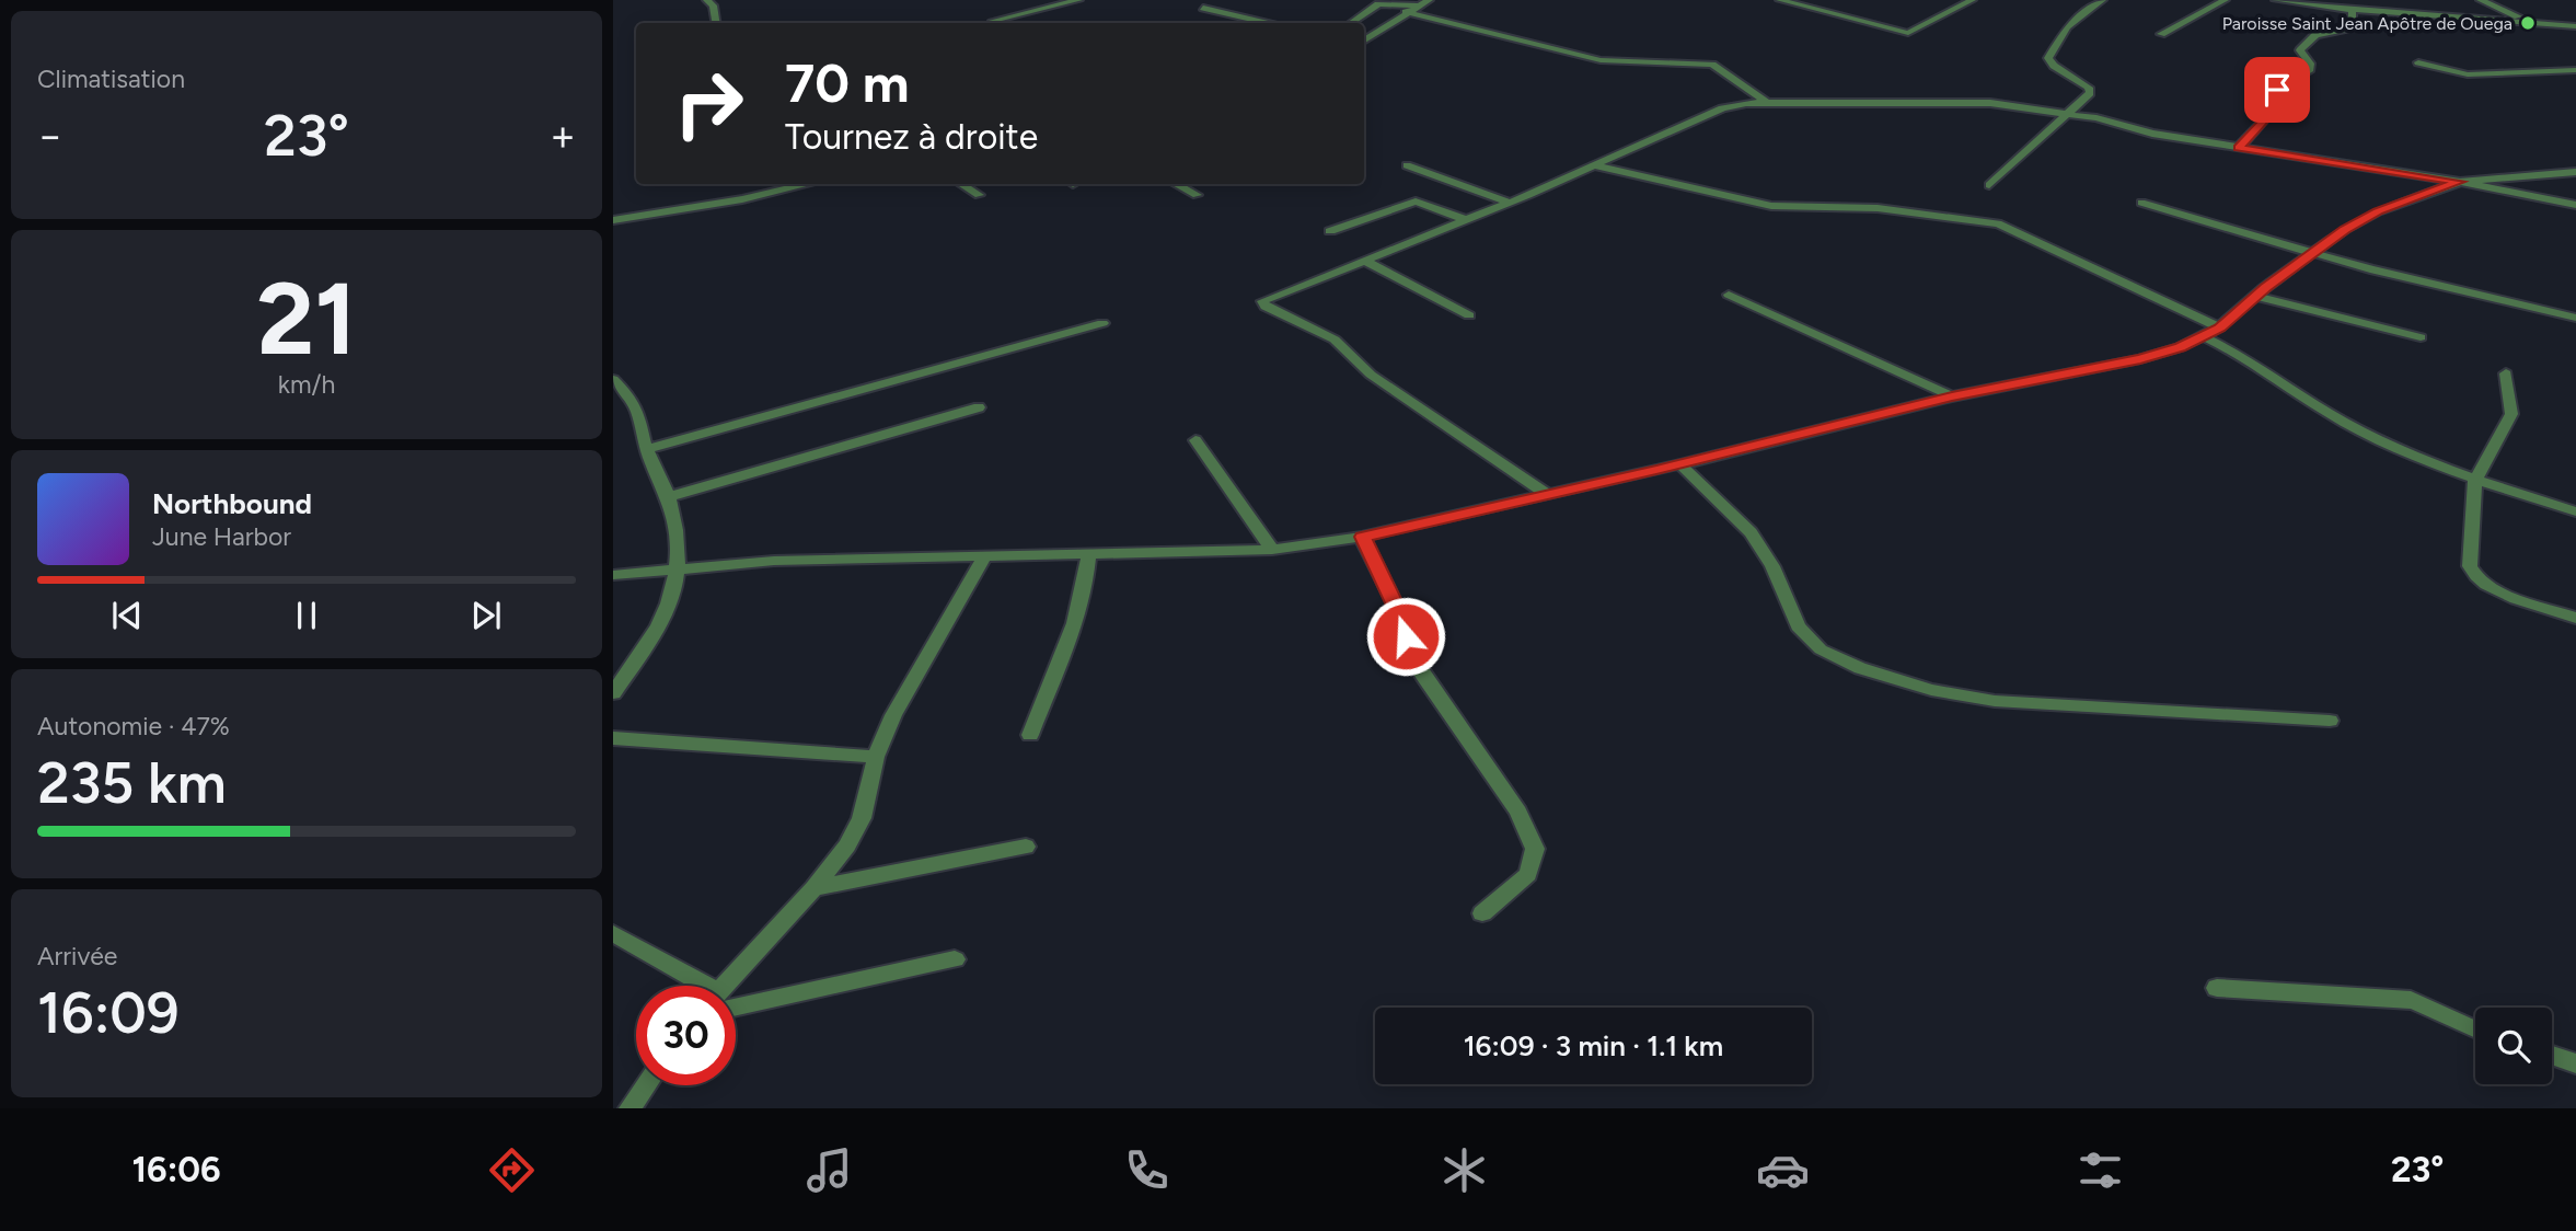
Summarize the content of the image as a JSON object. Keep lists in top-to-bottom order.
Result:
{
  "places": ["Paroisse Saint Jean Apôtre de Ouega"],
  "page": {
    "tile": [
      "Climatisation",
      ["21", "km/h"],
      ["Autonomie · 47%", "235 km"],
      ["Arrivée", "16:09"]
    ],
    "turn": ["70 m", "Tournez à droite"],
    "heat": ["−", "23°", "+"],
    "song": ["Northbound", "June Harbor"],
    "limit": "30",
    "trip": "16:09 · 3 min · 1.1 km",
    "tabs": ["16:06", "23°"]
  }
}
